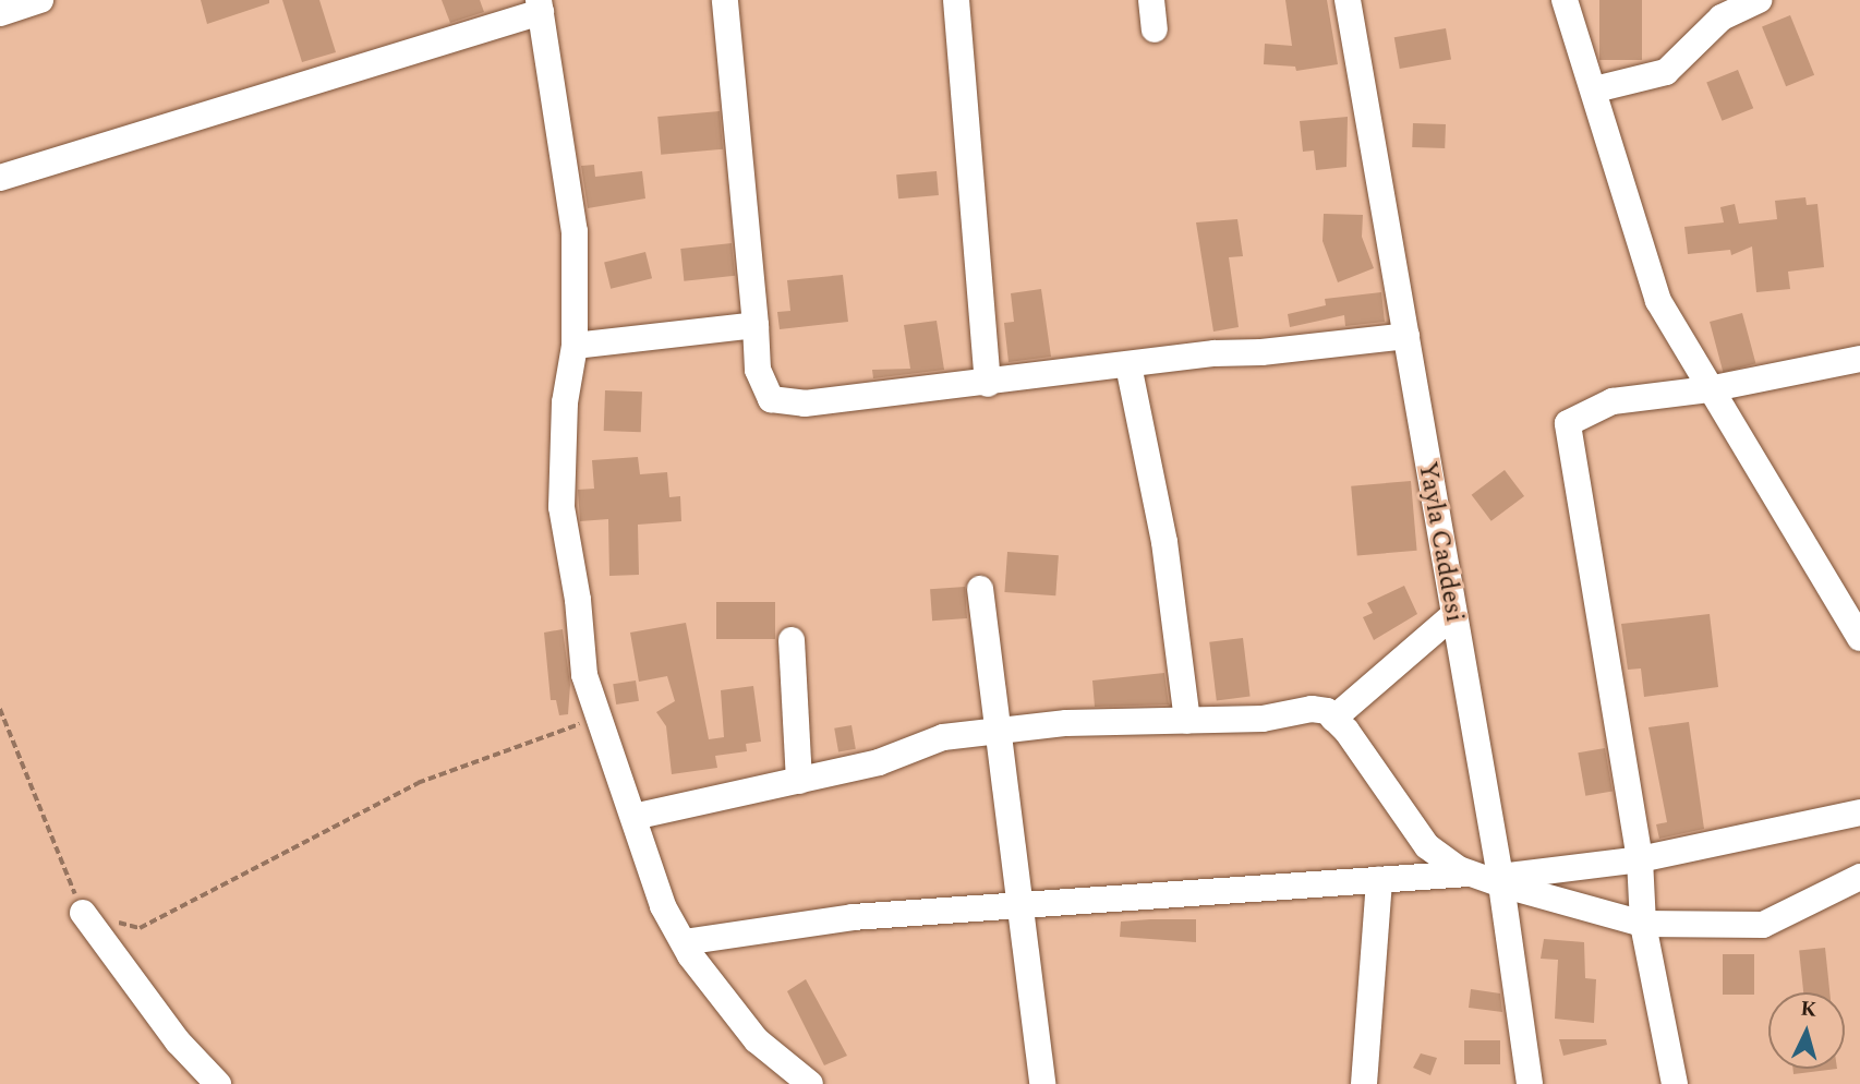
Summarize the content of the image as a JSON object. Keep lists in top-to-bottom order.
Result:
{
  "streets": {
    "street": ["Yayla Caddesi"]
  },
  "north": "top"
}
